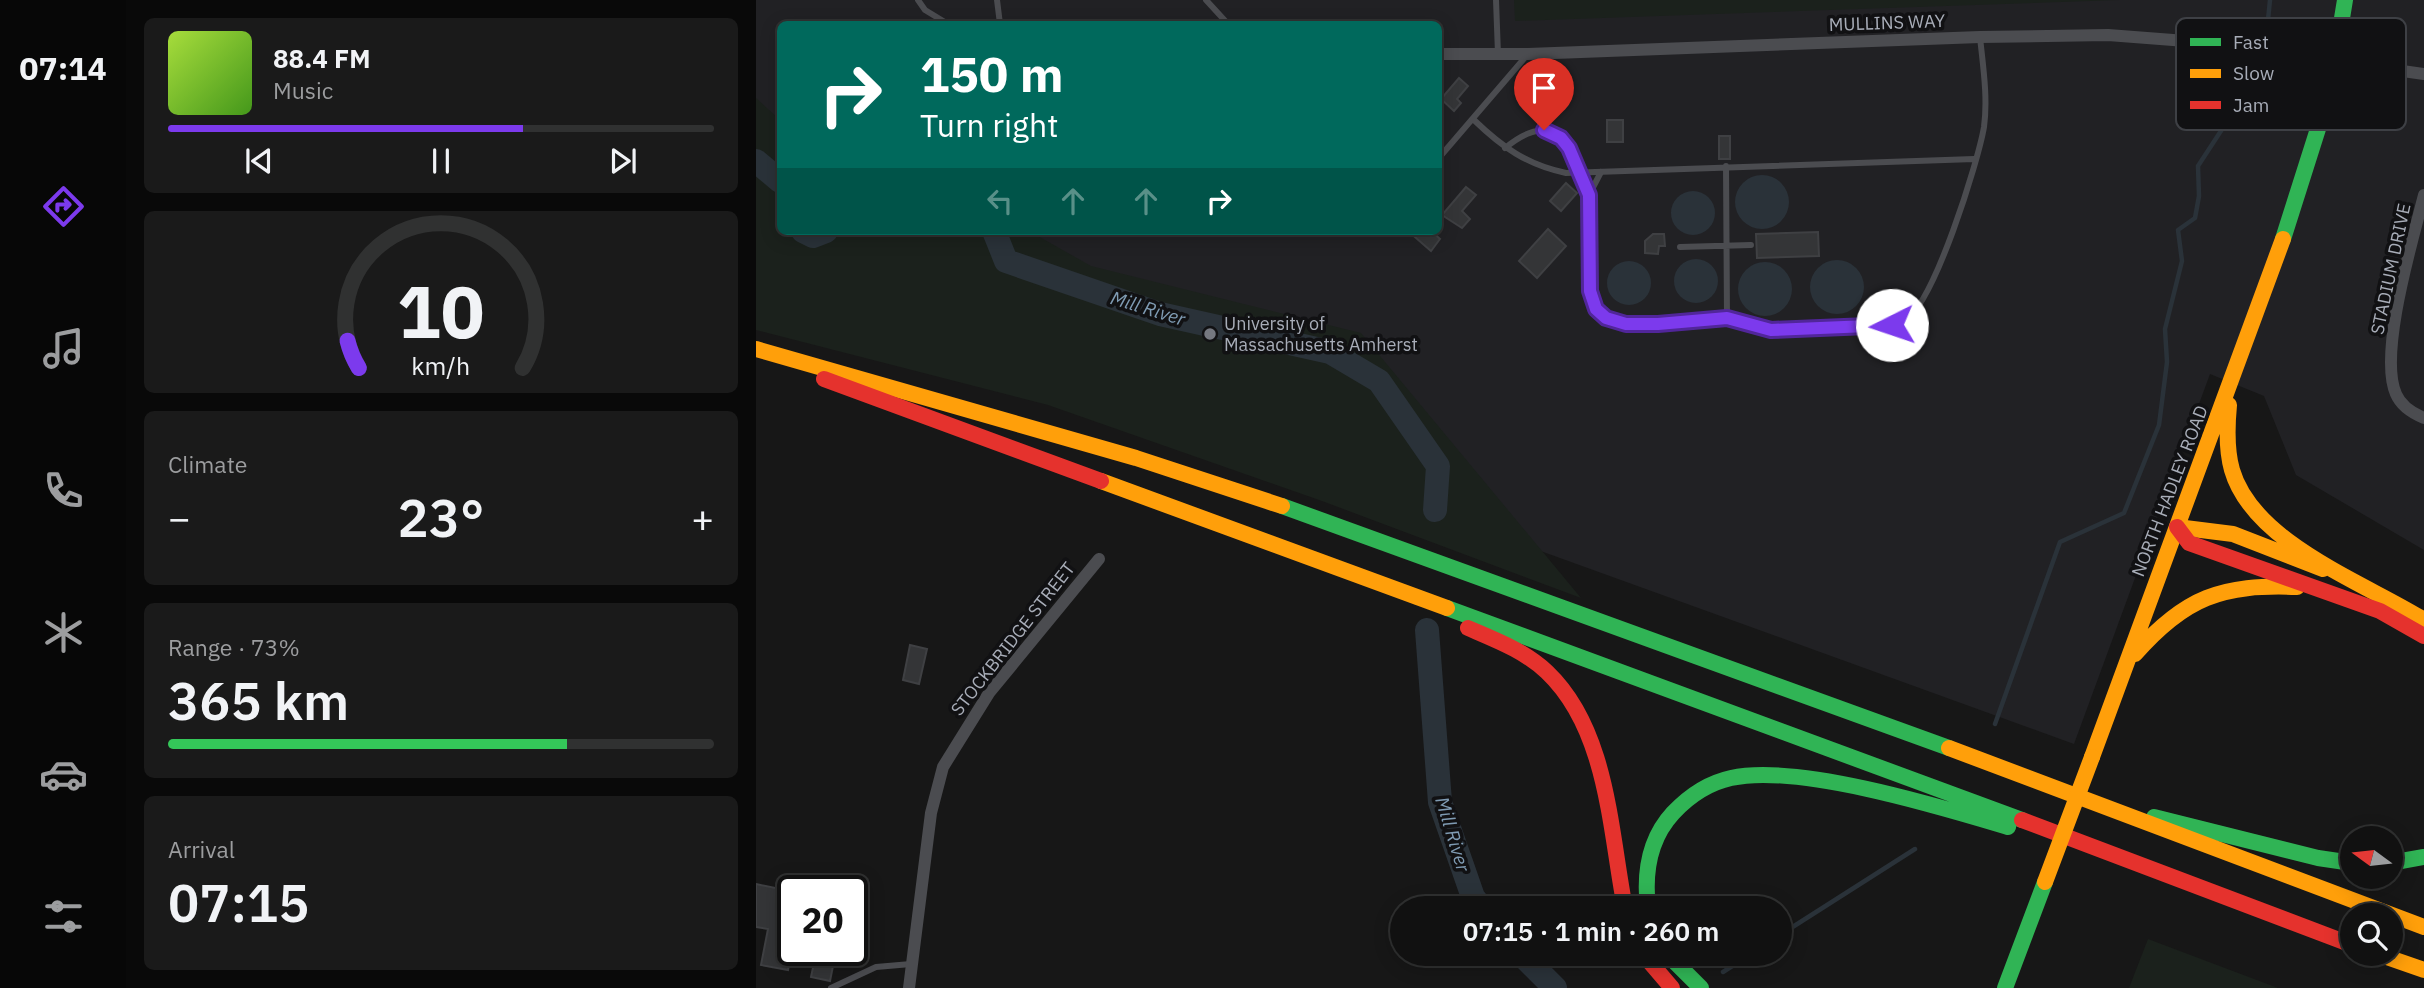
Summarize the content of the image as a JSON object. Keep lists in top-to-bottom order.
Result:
{
  "streets": {
    "main road": ["NORTH HADLEY ROAD"],
    "street": ["MULLINS WAY", "STADIUM DRIVE", "STOCKBRIDGE STREET"]
  },
  "water": ["Mill River"],
  "places": ["University of Massachusetts Amherst"],
  "legend": ["Fast", "Slow", "Jam"],
  "north": "left",
  "page": {
    "tabs": "07:14",
    "turn": ["150 m", "Turn right"],
    "song": ["88.4 FM", "Music"],
    "tile": [
      "Climate",
      ["Range · 73%", "365 km"],
      ["Arrival", "07:15"]
    ],
    "heat": ["−", "23°", "+"],
    "limit": "20",
    "trip": "07:15 · 1 min · 260 m",
    "gauge": ["10", "km/h"]
  }
}
